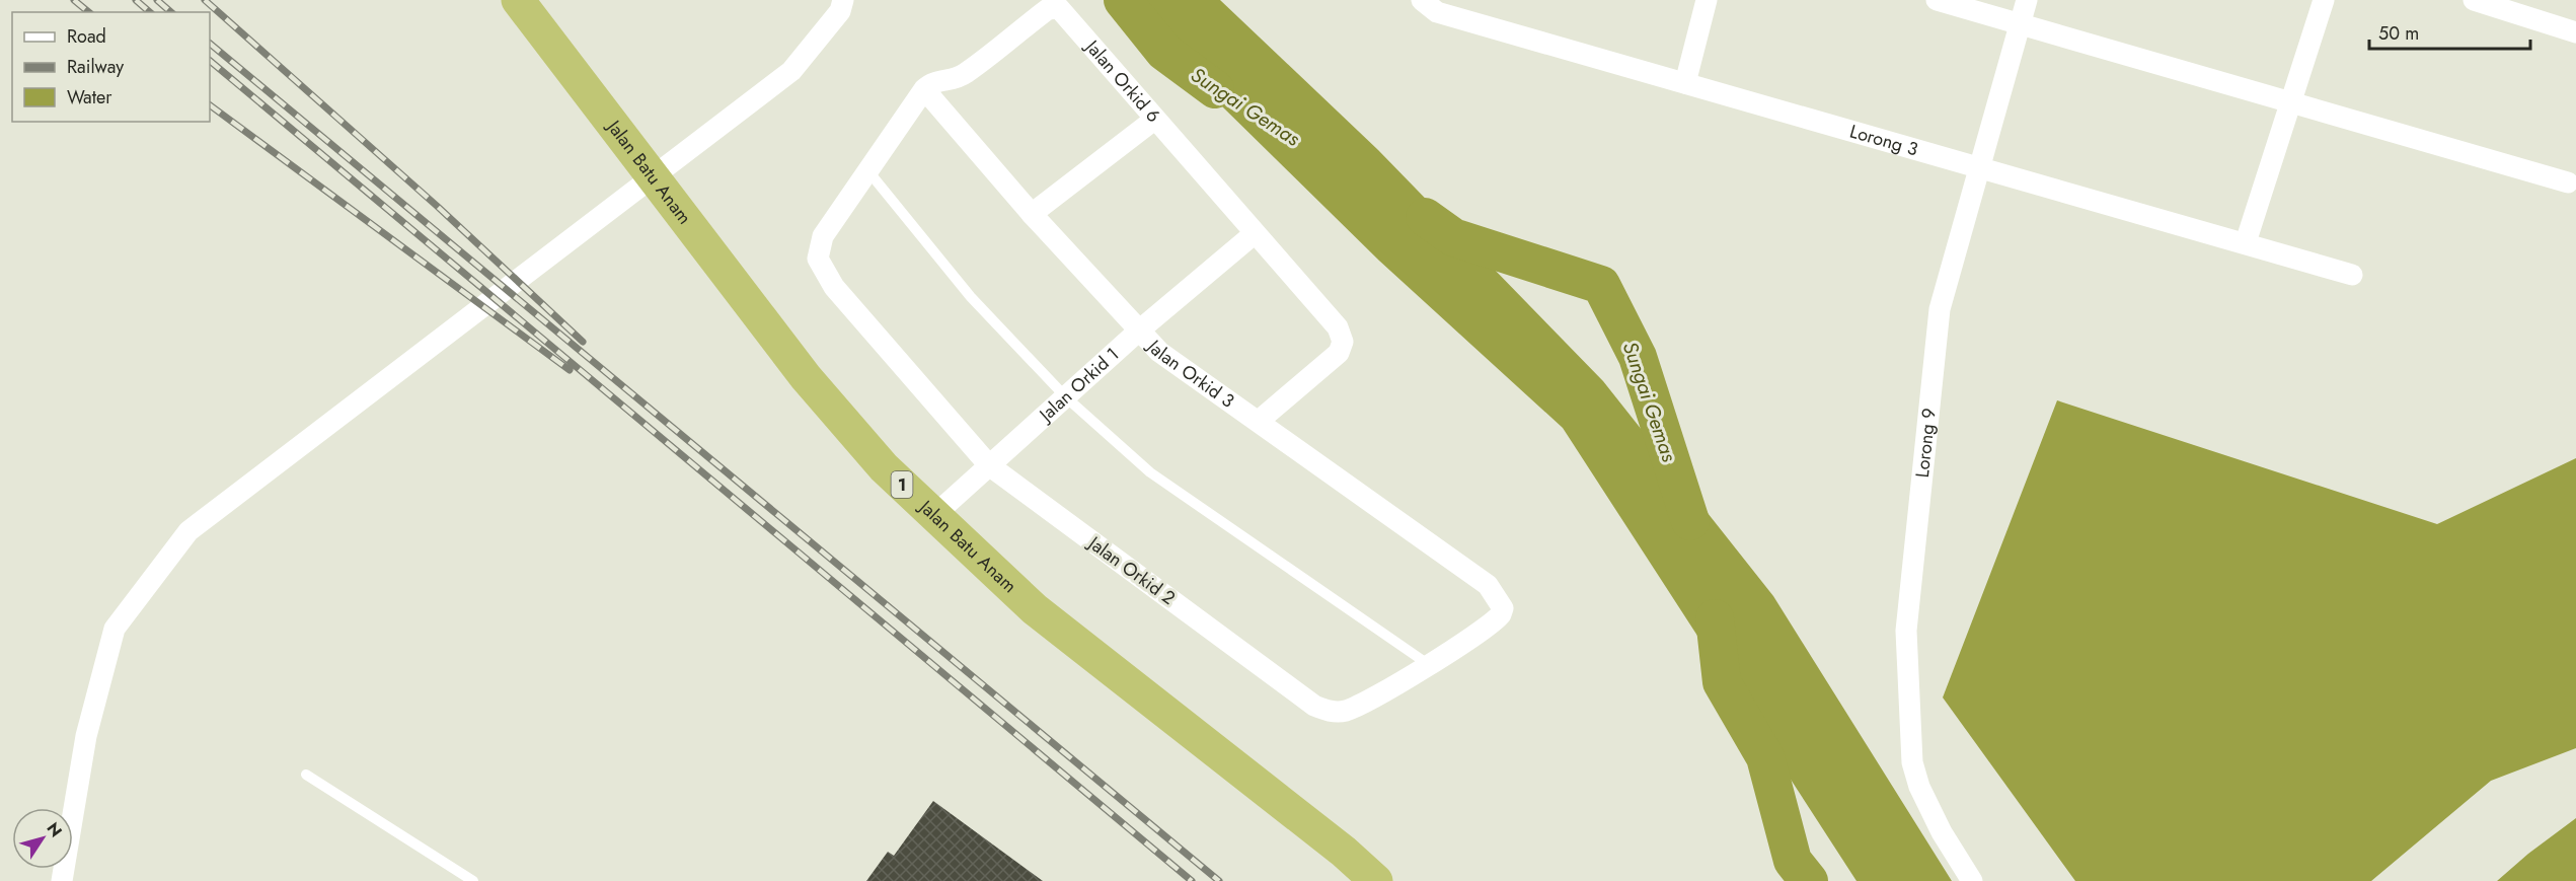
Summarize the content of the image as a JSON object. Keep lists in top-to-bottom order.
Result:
{
  "streets": {
    "highway": ["Jalan Batu Anam", "1"],
    "street": [
      "Jalan Orkid 6",
      "Lorong 3",
      "Jalan Orkid 3",
      "Jalan Orkid 1",
      "Lorong 9",
      "Jalan Orkid 2"
    ]
  },
  "crossings": [
    ["Jalan Orkid 6", "Jalan Orkid 3"],
    ["Jalan Orkid 6", "Jalan Orkid 1"],
    ["Lorong 3", "Lorong 9"],
    ["Jalan Batu Anam", "Jalan Orkid 1"],
    ["Jalan Orkid 3", "Jalan Orkid 1"],
    ["Jalan Orkid 3", "Jalan Orkid 2"],
    ["Jalan Orkid 1", "Jalan Orkid 2"]
  ],
  "water": ["Sungai Gemas"],
  "legend": ["Road", "Railway", "Water"],
  "scale_bar": "50 m",
  "north": "top right"
}
